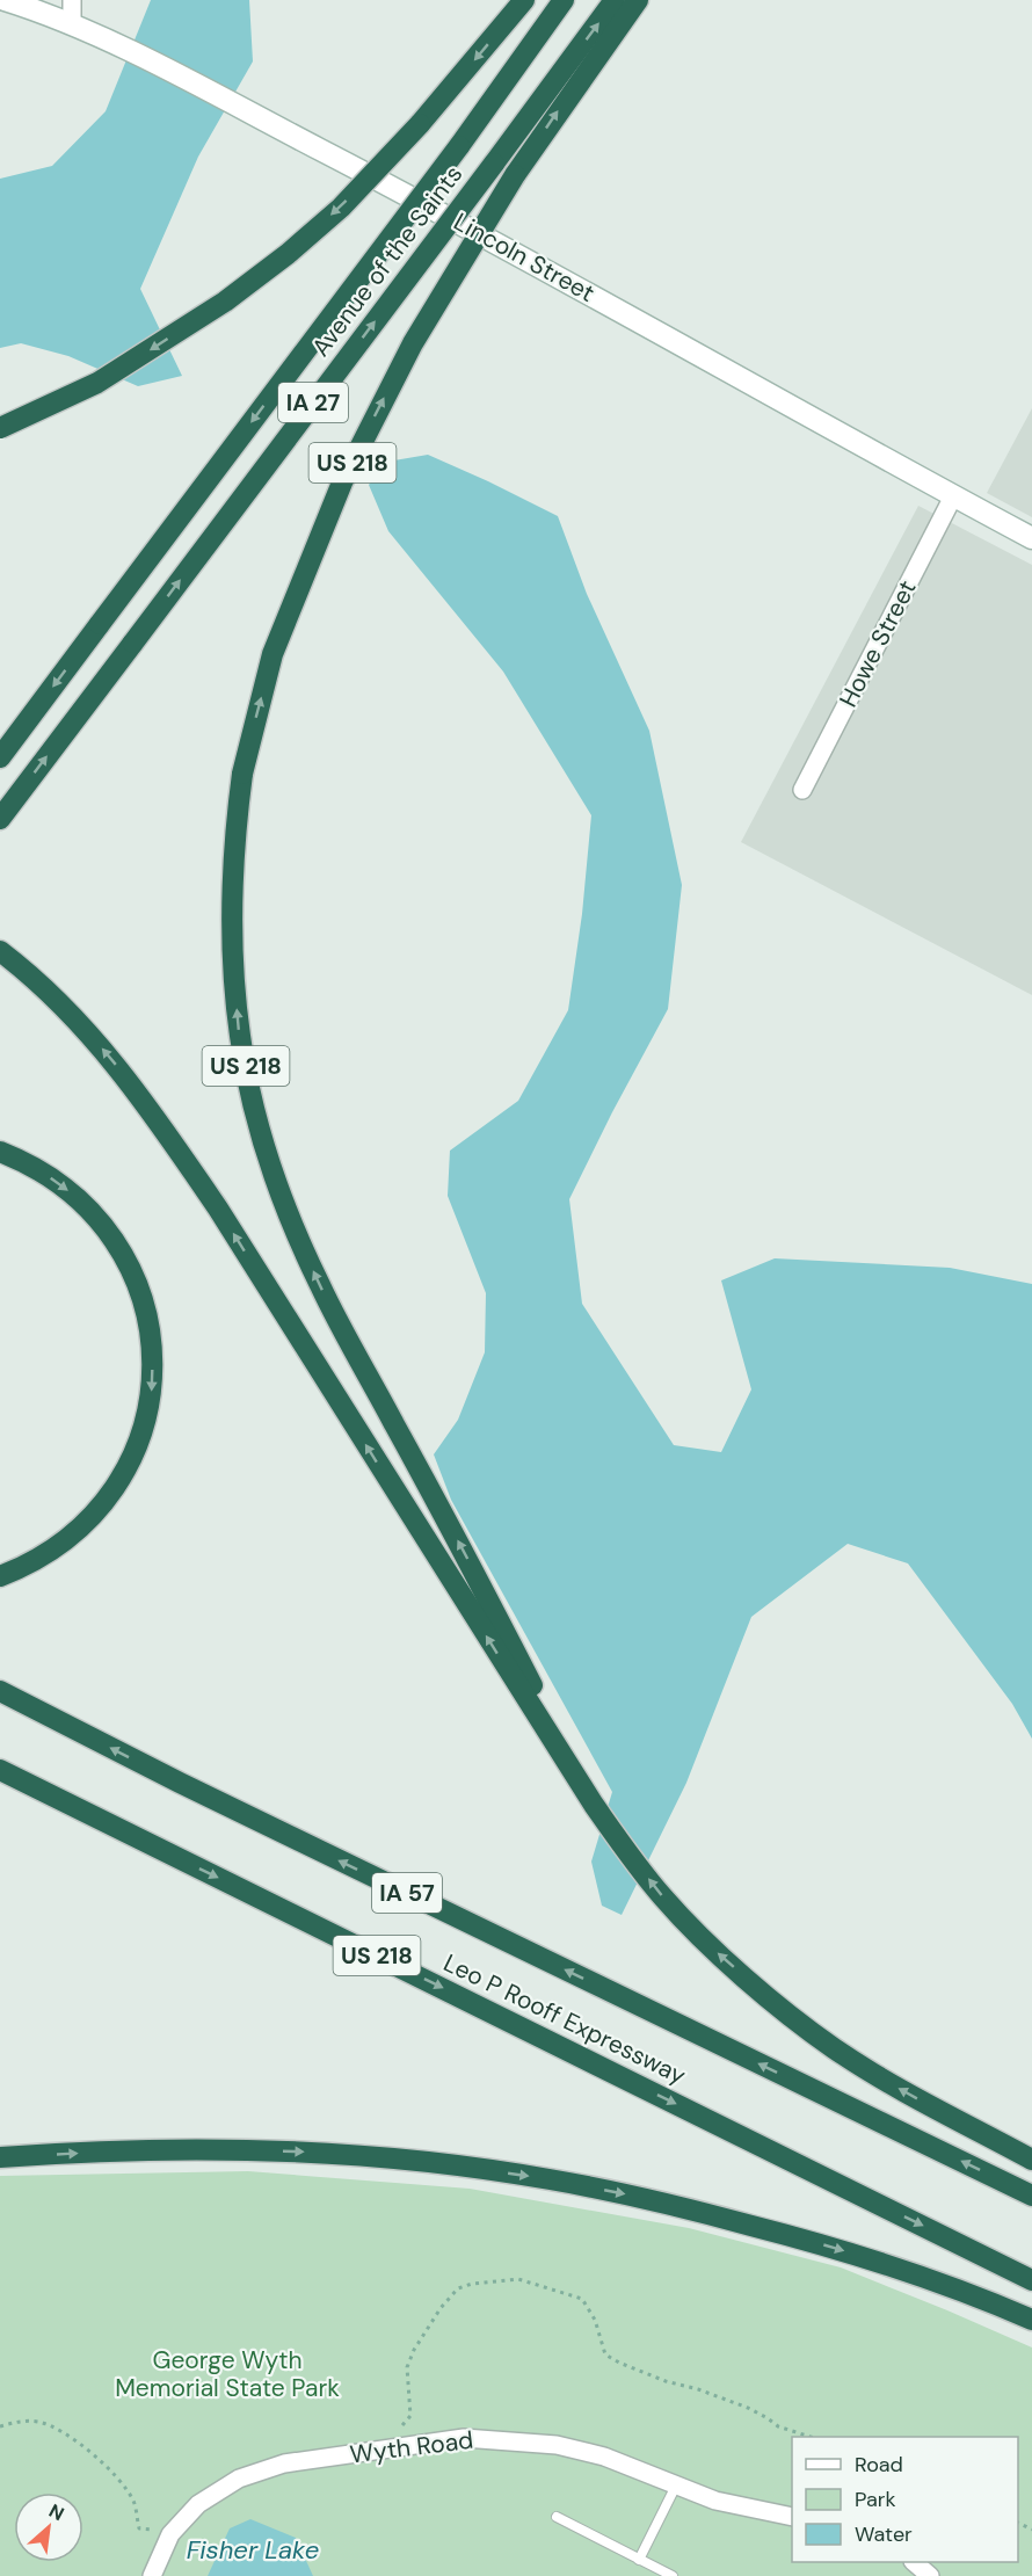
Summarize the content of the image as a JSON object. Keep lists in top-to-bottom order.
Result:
{
  "streets": {
    "highway": [
      "Avenue of the Saints",
      "IA 27",
      "US 218",
      "IA 57",
      "Leo P Rooff Expressway"
    ],
    "main road": ["Lincoln Street"],
    "street": ["Howe Street", "Wyth Road"]
  },
  "crossings": [
    ["Lincoln Street", "Howe Street"]
  ],
  "water": ["Fisher Lake"],
  "parks": ["George Wyth Memorial State Park"],
  "legend": ["Road", "Park", "Water"],
  "north": "top right"
}
